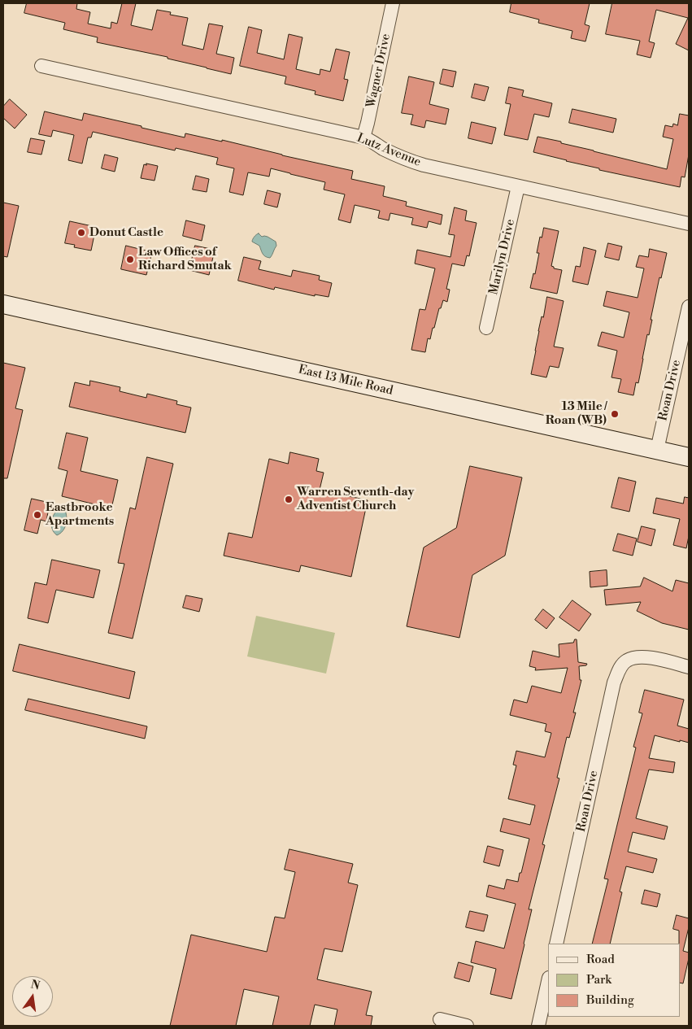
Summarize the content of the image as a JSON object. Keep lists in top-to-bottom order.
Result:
{
  "streets": {
    "main road": ["East 13 Mile Road"],
    "street": [
      "Wagner Drive",
      "Lutz Avenue",
      "Marilyn Drive",
      "Roan Drive"
    ]
  },
  "crossings": [
    ["Wagner Drive", "Lutz Avenue"],
    ["Lutz Avenue", "Marilyn Drive"],
    ["East 13 Mile Road", "Roan Drive"]
  ],
  "places": [
    "Donut Castle",
    "Law Offices of Richard Smutak",
    "13 Mile / Roan (WB)",
    "Warren Seventh-day Adventist Church",
    "Eastbrooke Apartments"
  ],
  "legend": ["Road", "Park", "Building"],
  "north": "top"
}
